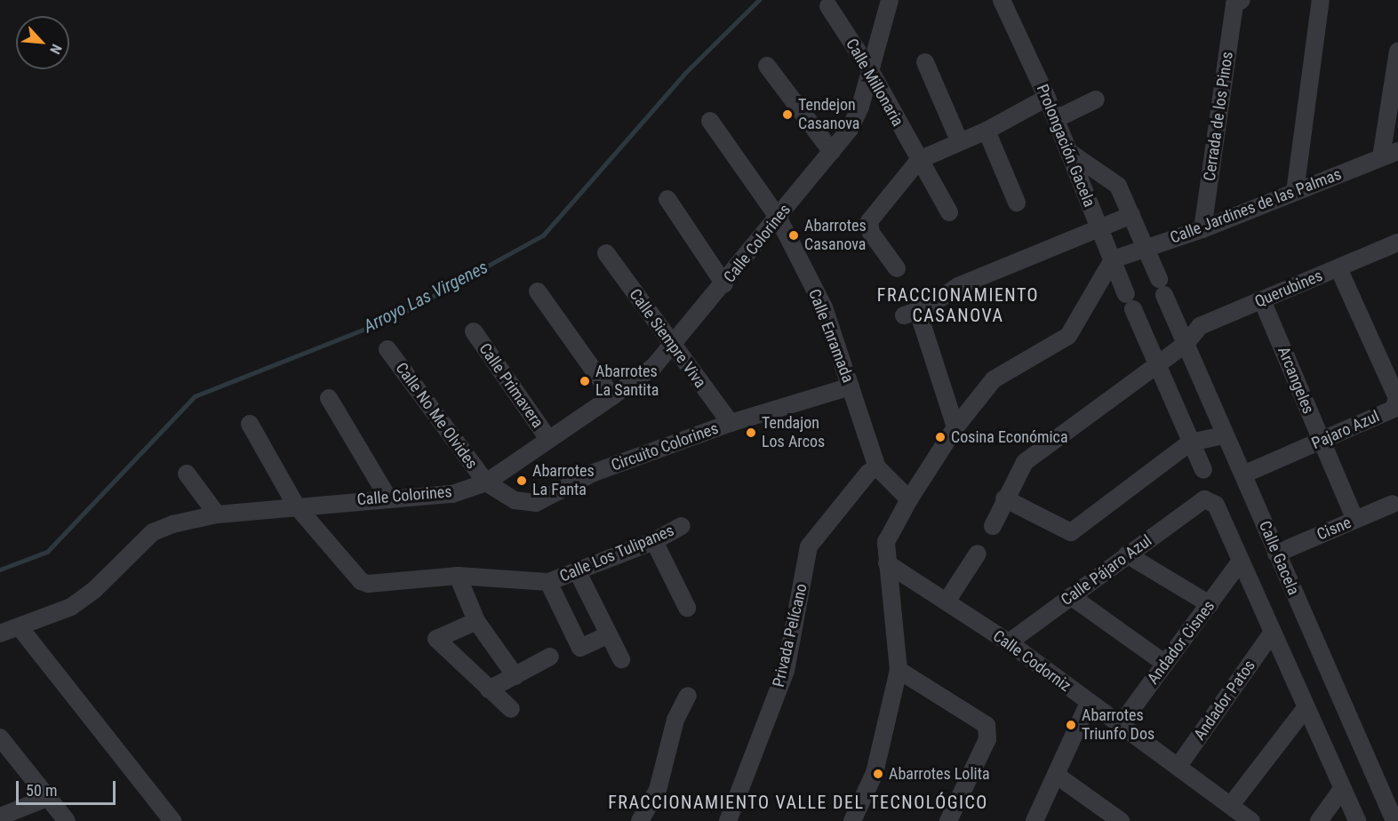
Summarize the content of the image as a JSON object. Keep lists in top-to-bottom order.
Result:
{
  "streets": {
    "street": [
      "Calle Millonaria",
      "Cerrada de los Pinos",
      "Prolongación Gacela",
      "Calle Jardines de las Palmas",
      "Calle Colorines",
      "Querubines",
      "Calle Enramada",
      "Calle Siempre Viva",
      "Arcangeles",
      "Calle Primavera",
      "Calle No Me Olvides",
      "Pajaro Azul",
      "Circuito Colorines",
      "Cisne",
      "Calle Los Tulipanes",
      "Calle Gacela",
      "Calle Pájaro Azul",
      "Privada Pelícano",
      "Andador Cisnes",
      "Calle Codorniz",
      "Andador Patos"
    ]
  },
  "crossings": [
    ["Calle Millonaria", "Calle Colorines"],
    ["Cerrada de los Pinos", "Calle Jardines de las Palmas"],
    ["Prolongación Gacela", "Calle Jardines de las Palmas"],
    ["Prolongación Gacela", "Querubines"],
    ["Prolongación Gacela", "Calle Gacela"],
    ["Calle Jardines de las Palmas", "Calle Gacela"],
    ["Calle Colorines", "Calle Enramada"],
    ["Calle Colorines", "Calle Siempre Viva"],
    ["Calle Colorines", "Calle Primavera"],
    ["Calle Colorines", "Calle No Me Olvides"],
    ["Calle Colorines", "Circuito Colorines"],
    ["Calle Colorines", "Calle Los Tulipanes"],
    ["Querubines", "Arcangeles"],
    ["Querubines", "Pajaro Azul"],
    ["Querubines", "Calle Gacela"],
    ["Calle Enramada", "Circuito Colorines"],
    ["Calle Enramada", "Privada Pelícano"],
    ["Calle Siempre Viva", "Circuito Colorines"],
    ["Arcangeles", "Pajaro Azul"],
    ["Arcangeles", "Cisne"],
    ["Calle No Me Olvides", "Circuito Colorines"],
    ["Pajaro Azul", "Calle Gacela"],
    ["Cisne", "Calle Gacela"],
    ["Calle Pájaro Azul", "Andador Cisnes"],
    ["Calle Pájaro Azul", "Calle Codorniz"],
    ["Andador Cisnes", "Calle Codorniz"],
    ["Calle Codorniz", "Andador Patos"]
  ],
  "districts": ["FRACCIONAMIENTO CASANOVA", "FRACCIONAMIENTO VALLE DEL TECNOLÓGICO"],
  "water": ["Arroyo Las Virgenes"],
  "places": [
    "Tendejon Casanova",
    "Abarrotes Casanova",
    "Abarrotes La Santita",
    "Tendajon Los Arcos",
    "Cosina Económica",
    "Abarrotes La Fanta",
    "Abarrotes Triunfo Dos",
    "Abarrotes Lolita"
  ],
  "scale_bar": "50 m",
  "north": "bottom right"
}
